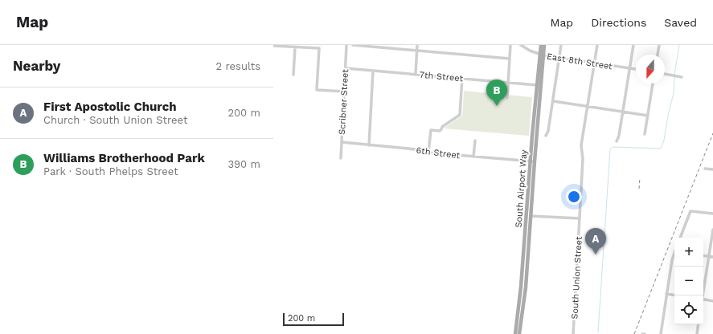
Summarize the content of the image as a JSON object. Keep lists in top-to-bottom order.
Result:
{
  "streets": {
    "main road": ["South Airport Way"],
    "street": [
      "East 8th Street",
      "7th Street",
      "Scribner Street",
      "6th Street",
      "South Union Street"
    ]
  },
  "crossings": [
    ["East 8th Street", "South Airport Way"],
    ["East 8th Street", "South Union Street"],
    ["7th Street", "Scribner Street"],
    ["7th Street", "South Airport Way"],
    ["Scribner Street", "6th Street"],
    ["6th Street", "South Airport Way"]
  ],
  "scale_bar": "200 m",
  "north": "bottom",
  "page": {
    "header": "Map",
    "nav": ["Map", "Directions", "Saved"],
    "heading": ["Nearby", "2 results"],
    "pins": ["B", "A"],
    "list": [
      {
        "mark": "A",
        "name": "First Apostolic Church",
        "note": "Church · South Union Street",
        "value": "200 m"
      },
      {
        "mark": "B",
        "name": "Williams Brotherhood Park",
        "note": "Park · South Phelps Street",
        "value": "390 m"
      }
    ],
    "map_buttons": ["+", "−"],
    "scale": "200 m"
  }
}
